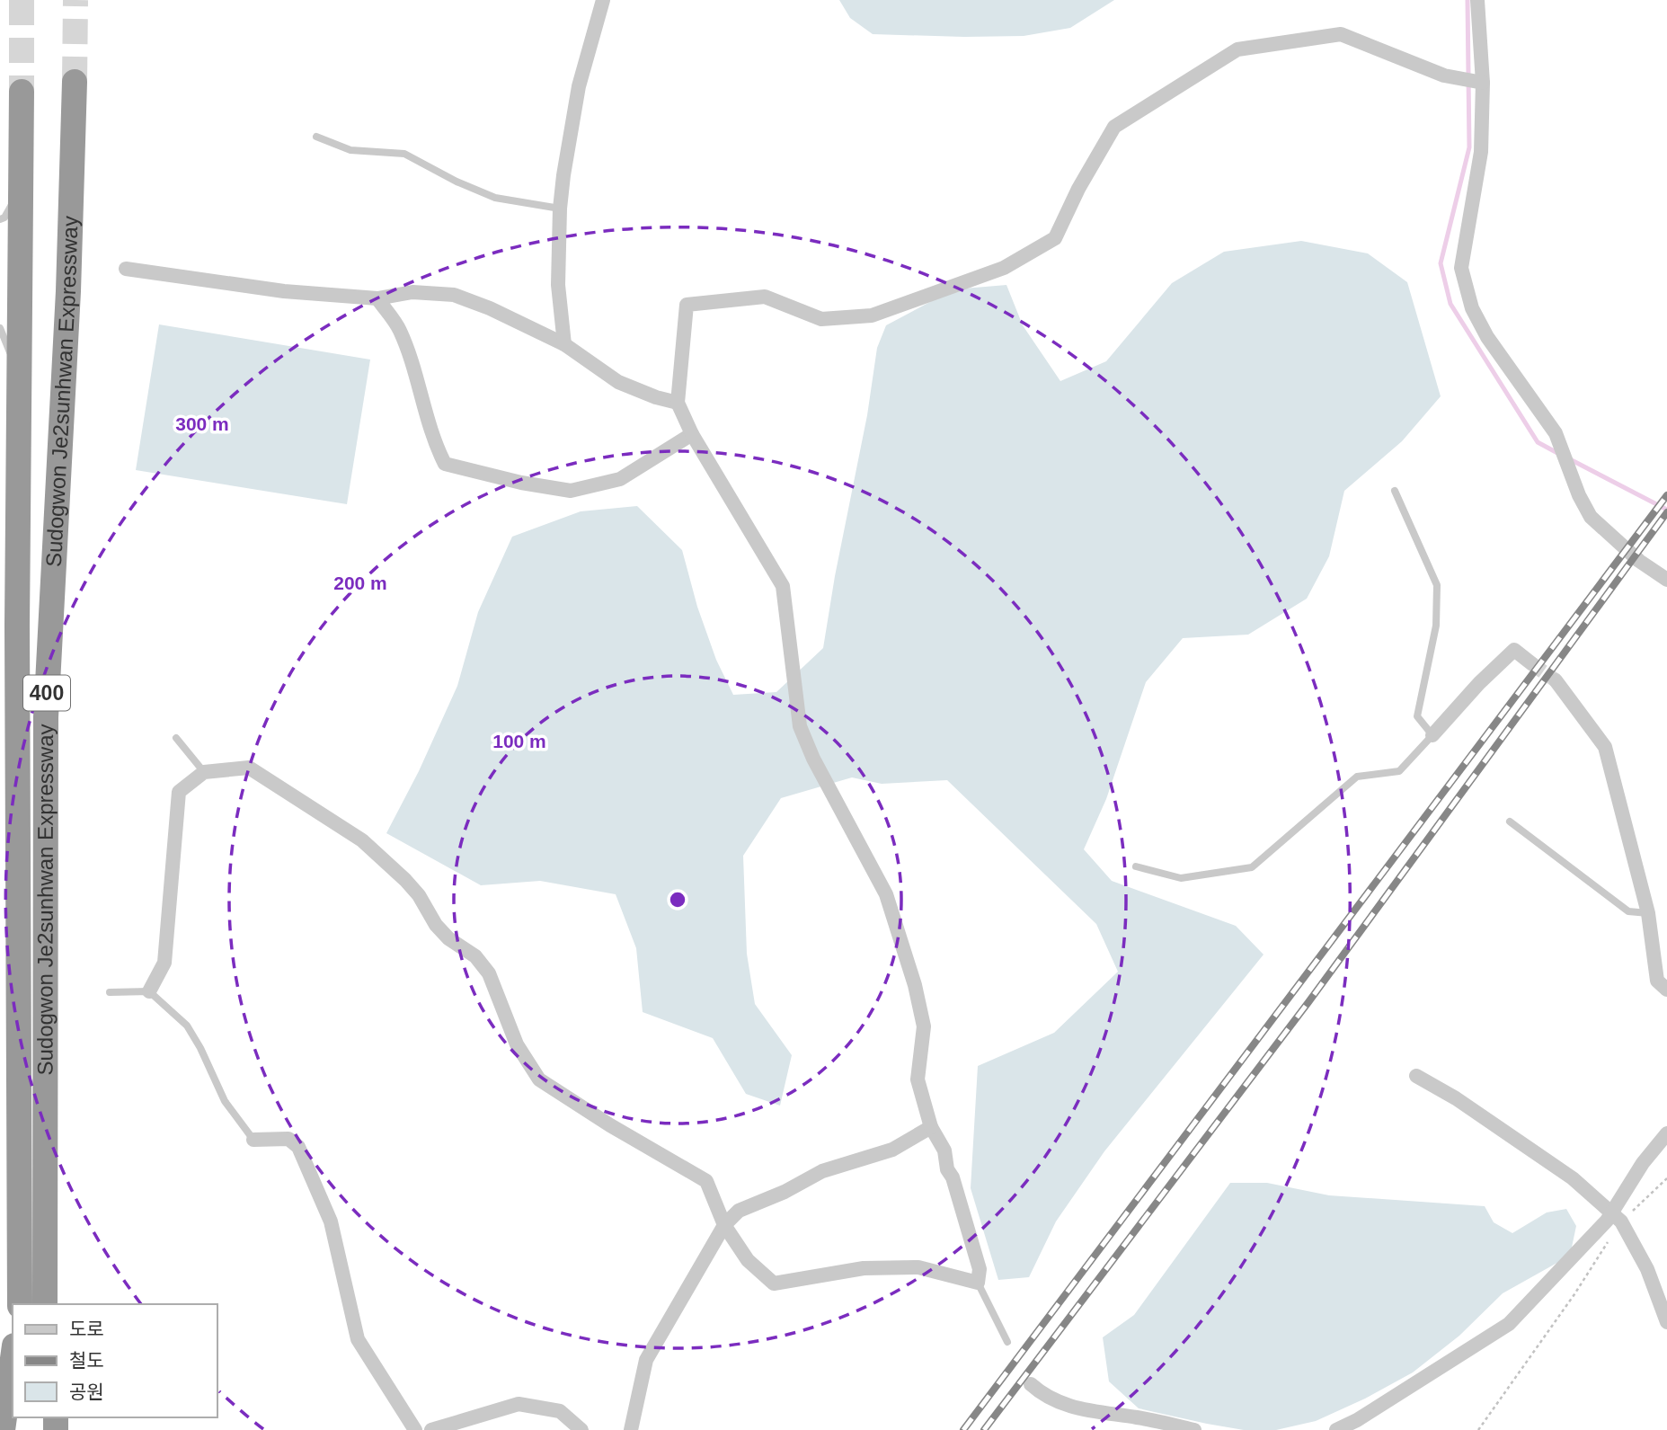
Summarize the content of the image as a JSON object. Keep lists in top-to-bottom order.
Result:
{
  "streets": {
    "highway": ["Sudogwon Je2sunhwan Expressway", "400"]
  },
  "legend": ["도로", "철도", "공원"],
  "rings": ["300 m", "200 m", "100 m"]
}
